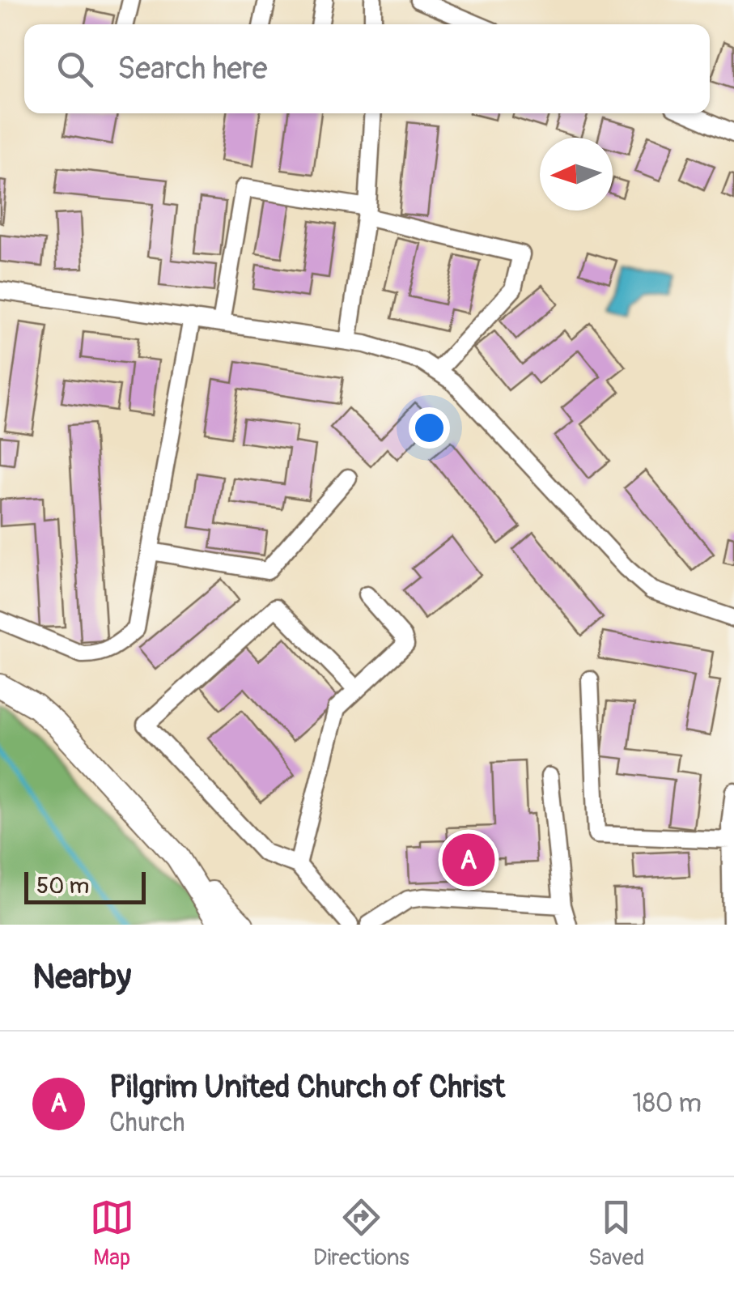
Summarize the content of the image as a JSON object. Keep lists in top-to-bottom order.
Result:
{
  "scale_bar": "50 m",
  "north": "left",
  "page": {
    "search": "Search here",
    "pins": "A",
    "scale": "50 m",
    "heading": "Nearby",
    "list": [
      {
        "mark": "A",
        "name": "Pilgrim United Church of Christ",
        "note": "Church",
        "value": "180 m"
      }
    ],
    "nav": ["Map", "Directions", "Saved"]
  }
}
